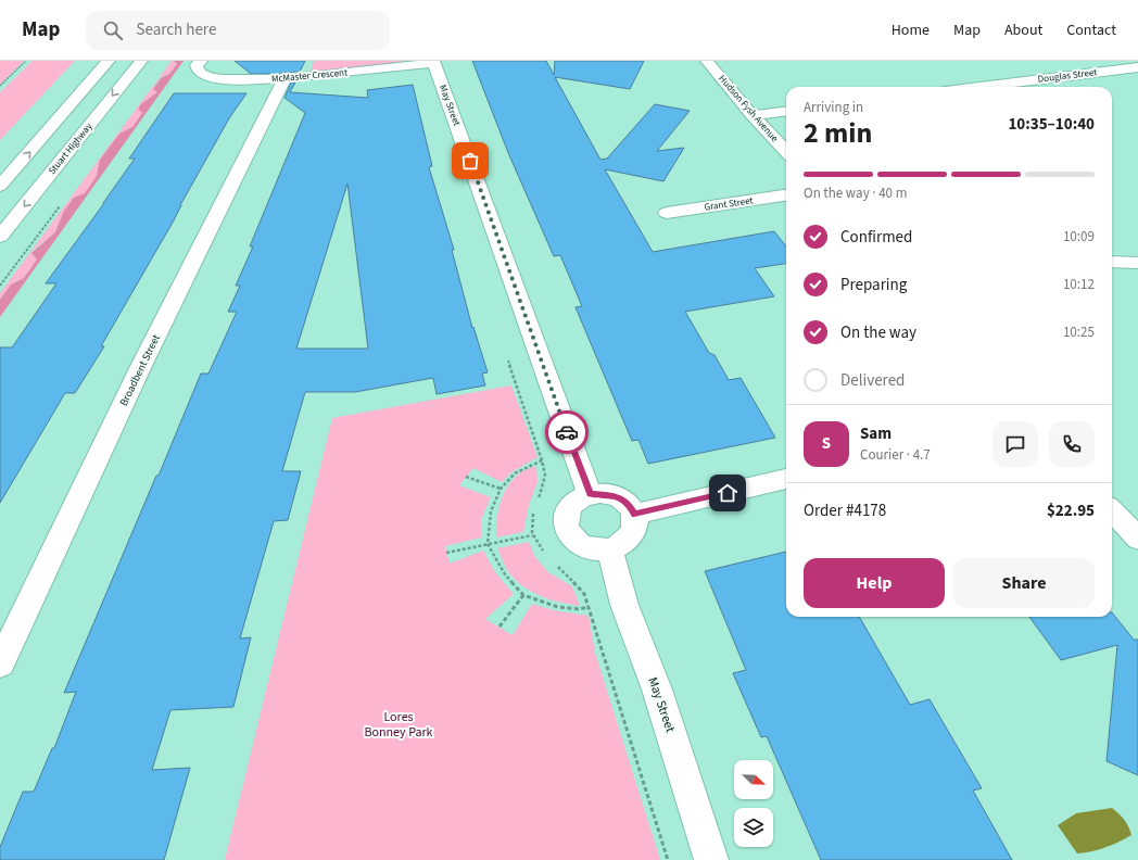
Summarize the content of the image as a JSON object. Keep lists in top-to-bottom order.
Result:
{
  "streets": {
    "main road": [
      "McMaster Crescent",
      "Douglas Street",
      "May Street",
      "Hudson Fysh Avenue",
      "Stuart Highway",
      "Grant Street",
      "Broadbent Street"
    ]
  },
  "crossings": [
    ["McMaster Crescent", "May Street"],
    ["McMaster Crescent", "Broadbent Street"]
  ],
  "parks": ["Lores Bonney Park"],
  "north": "bottom right",
  "page": {
    "header": "Map",
    "search": "Search here",
    "nav": [
      "Home",
      "Map",
      "About",
      "Contact"
    ],
    "heading": ["2 min", "Arriving in", "10:35–10:40"],
    "panel": [
      "Sam",
      "Courier · 4.7",
      "Order #4178",
      "$22.95"
    ],
    "bar": "On the way · 40 m",
    "list": [
      ["Confirmed", "10:09"],
      ["Preparing", "10:12"],
      ["On the way", "10:25"],
      "Delivered"
    ],
    "round": "S",
    "buttons": ["Help", "Share"]
  }
}
